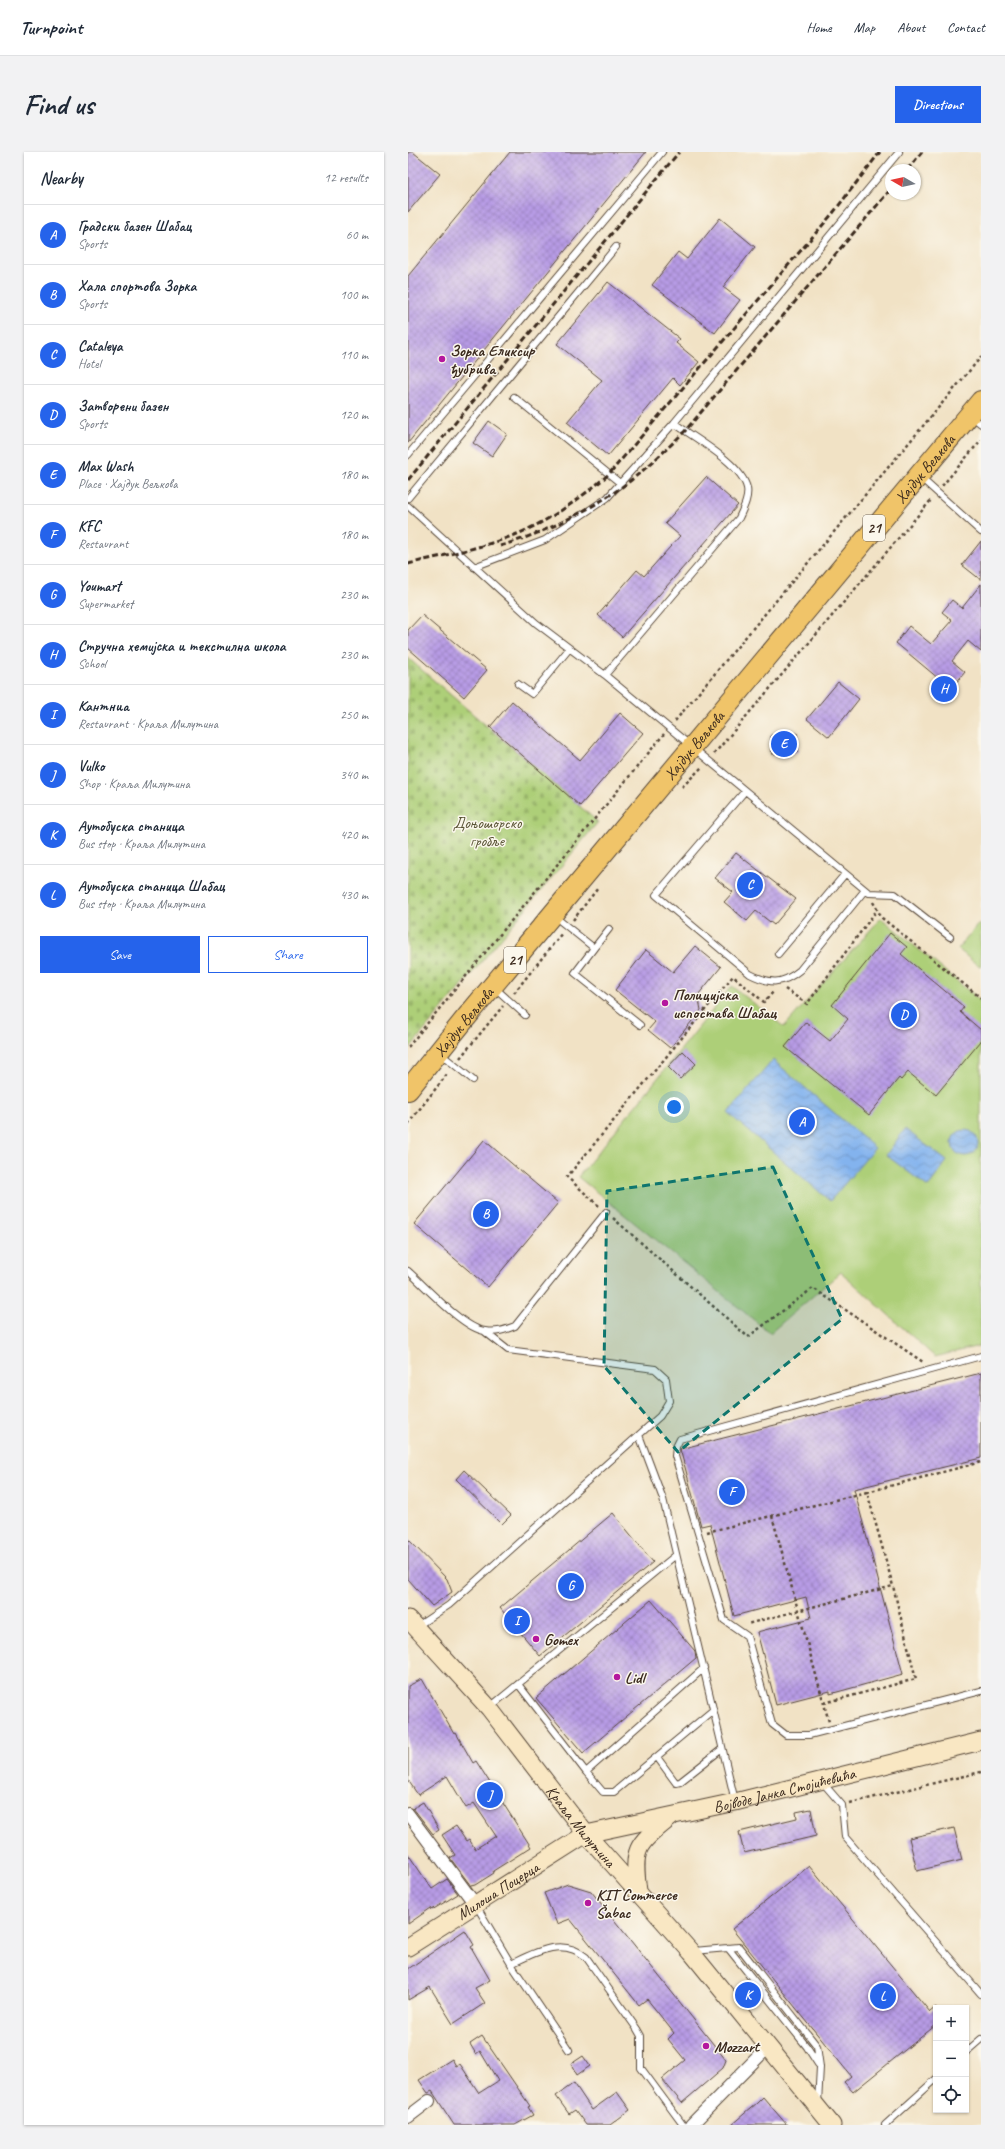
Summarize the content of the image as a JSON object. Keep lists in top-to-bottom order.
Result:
{
  "streets": {
    "main road": [
      "Хајдук Вељкова",
      "21",
      "Војводе Јанка Стојићевића",
      "Краља Милутина",
      "Милоша Поцерца"
    ]
  },
  "crossings": [
    ["Војводе Јанка Стојићевића", "Краља Милутина"],
    ["Војводе Јанка Стојићевића", "Милоша Поцерца"],
    ["Краља Милутина", "Милоша Поцерца"]
  ],
  "parks": ["Доњошорско гробље"],
  "places": [
    "Зорка Еликсир ђубрива",
    "Полицијска испостава Шабац",
    "Gomex",
    "Lidl",
    "KIT Commerce Šabac",
    "Mozzart"
  ],
  "north": "left",
  "page": {
    "header": "Turnpoint",
    "nav": [
      "Home",
      "Map",
      "About",
      "Contact"
    ],
    "buttons": [
      "Directions",
      ["Save", "Share"]
    ],
    "title": "Find us",
    "heading": ["Nearby", "12 results"],
    "list": [
      {
        "mark": "A",
        "name": "Градски базен Шабац",
        "note": "Sports",
        "value": "60 m"
      },
      {
        "mark": "B",
        "name": "Хала спортова Зорка",
        "note": "Sports",
        "value": "100 m"
      },
      {
        "mark": "C",
        "name": "Cataleya",
        "note": "Hotel",
        "value": "110 m"
      },
      {
        "mark": "D",
        "name": "Затворени базен",
        "note": "Sports",
        "value": "120 m"
      },
      {
        "mark": "E",
        "name": "Max Wash",
        "note": "Place · Хајдук Вељкова",
        "value": "180 m"
      },
      {
        "mark": "F",
        "name": "KFC",
        "note": "Restaurant",
        "value": "180 m"
      },
      {
        "mark": "G",
        "name": "Youmart",
        "note": "Supermarket",
        "value": "230 m"
      },
      {
        "mark": "H",
        "name": "Стручна хемијска и текстилна школа",
        "note": "School",
        "value": "230 m"
      },
      {
        "mark": "I",
        "name": "Кантниа",
        "note": "Restaurant · Краља Милутина",
        "value": "250 m"
      },
      {
        "mark": "J",
        "name": "Vulko",
        "note": "Shop · Краља Милутина",
        "value": "340 m"
      },
      {
        "mark": "K",
        "name": "Аутобуска станица",
        "note": "Bus stop · Краља Милутина",
        "value": "420 m"
      },
      {
        "mark": "L",
        "name": "Аутобуска станица Шабац",
        "note": "Bus stop · Краља Милутина",
        "value": "430 m"
      }
    ],
    "pins": [
      "H",
      "E",
      "C",
      "D",
      "A",
      "B",
      "F",
      "G",
      "I",
      "J",
      "K",
      "L"
    ],
    "map_buttons": ["+", "−"]
  }
}
